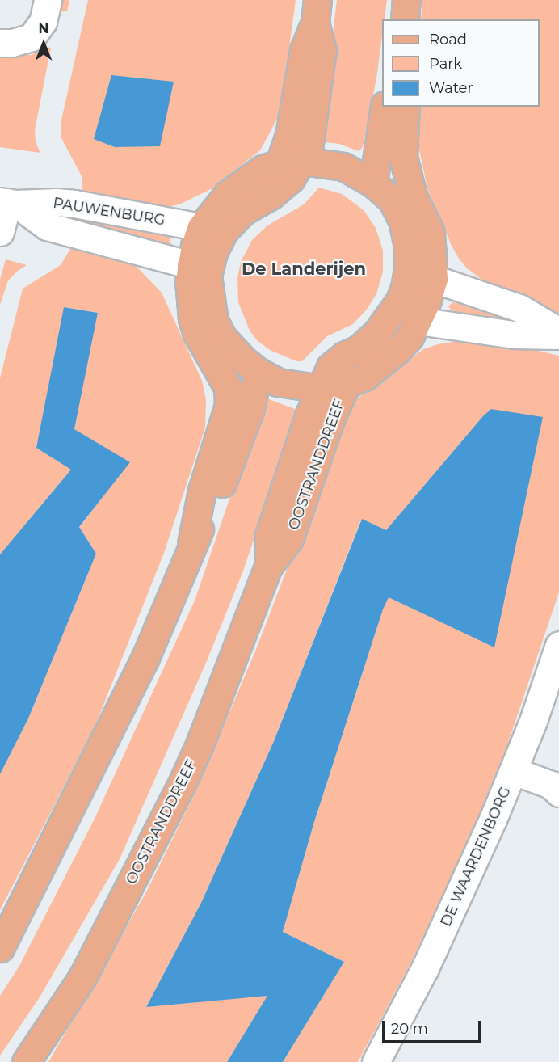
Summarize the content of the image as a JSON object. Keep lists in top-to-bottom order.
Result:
{
  "streets": {
    "main road": ["OOSTRANDDREEF"],
    "street": ["PAUWENBURG", "DE WAARDENBORG"]
  },
  "districts": ["De Landerijen"],
  "legend": ["Road", "Park", "Water"],
  "scale_bar": "20 m",
  "north": "top"
}
